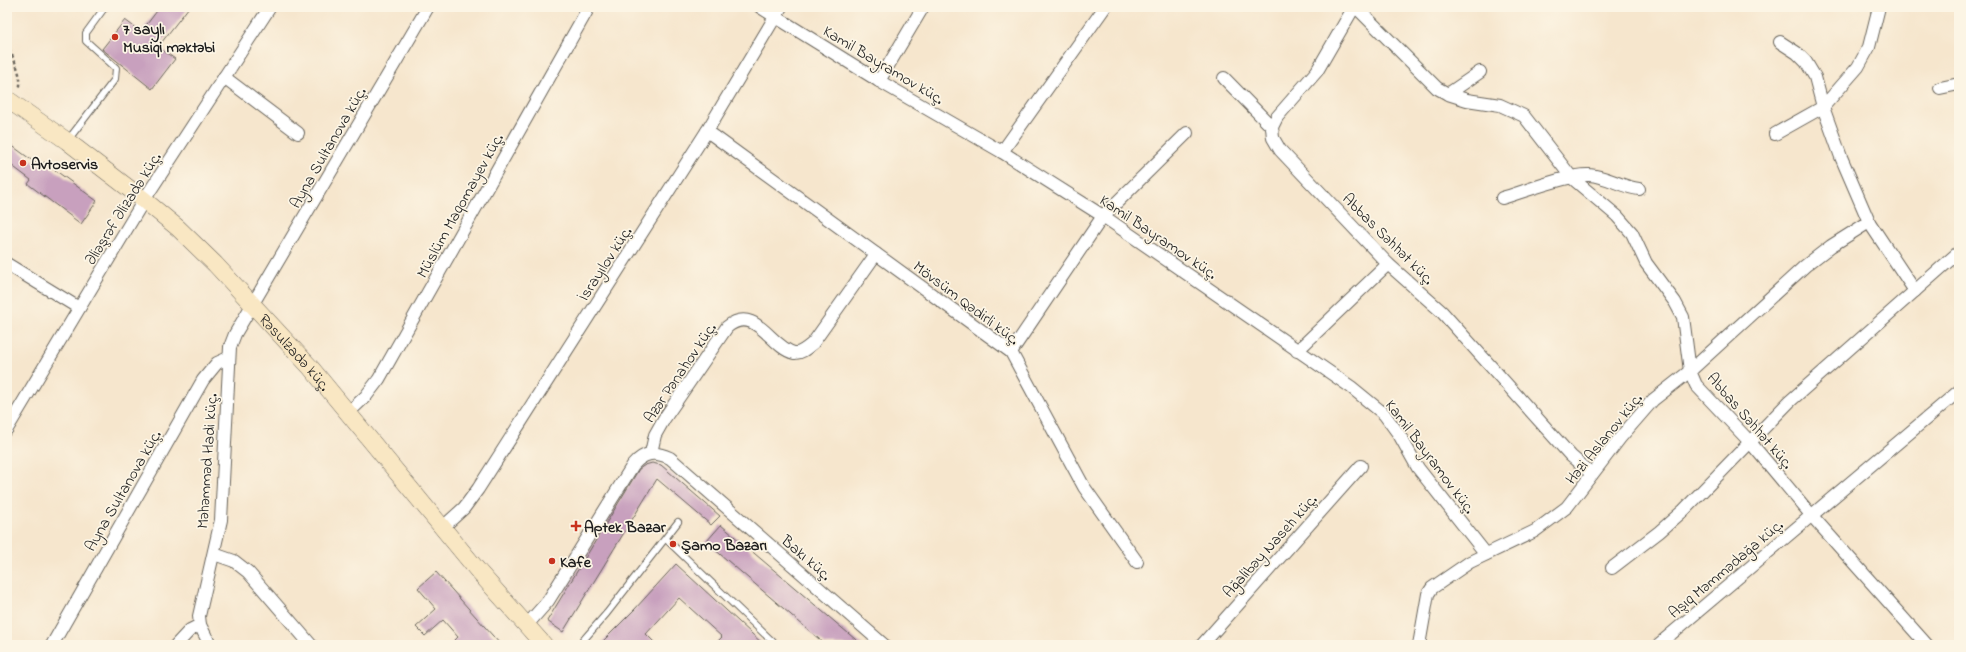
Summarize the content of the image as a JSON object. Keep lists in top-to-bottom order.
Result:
{
  "streets": {
    "street": [
      "Kamil Bayramov küç.",
      "Ayna Sultanova küç.",
      "Müslüm Maqomayev küç.",
      "Əliəşrəf Əlizadə küç.",
      "Abbas Səhhət küç.",
      "İsrayılov küç.",
      "Mövsüm Qədirli küç.",
      "Rəsulzadə küç.",
      "Azər Pənahov küç.",
      "Həzi Aslanov küç.",
      "Məhəmməd Hadi küç.",
      "Ağalibəy Naseh küç.",
      "Bakı küç.",
      "Aşıq Məmmədağa küç."
    ]
  },
  "crossings": [
    ["Kamil Bayramov küç.", "İsrayılov küç."],
    ["Kamil Bayramov küç.", "Həzi Aslanov küç."],
    ["Ayna Sultanova küç.", "Rəsulzadə küç."],
    ["Ayna Sultanova küç.", "Məhəmməd Hadi küç."],
    ["Müslüm Maqomayev küç.", "Rəsulzadə küç."],
    ["Əliəşrəf Əlizadə küç.", "Rəsulzadə küç."],
    ["Abbas Səhhət küç.", "Həzi Aslanov küç."],
    ["Abbas Səhhət küç.", "Aşıq Məmmədağa küç."],
    ["İsrayılov küç.", "Mövsüm Qədirli küç."],
    ["İsrayılov küç.", "Rəsulzadə küç."],
    ["Mövsüm Qədirli küç.", "Azər Pənahov küç."],
    ["Rəsulzadə küç.", "Məhəmməd Hadi küç."],
    ["Azər Pənahov küç.", "Bakı küç."]
  ],
  "places": {
    "other": [
      "7 saylı Musiqi məktəbi",
      "Avtoservis",
      "Şamo Bazarı",
      "Kafe"
    ],
    "health": ["Aptek Bazar"]
  }
}
